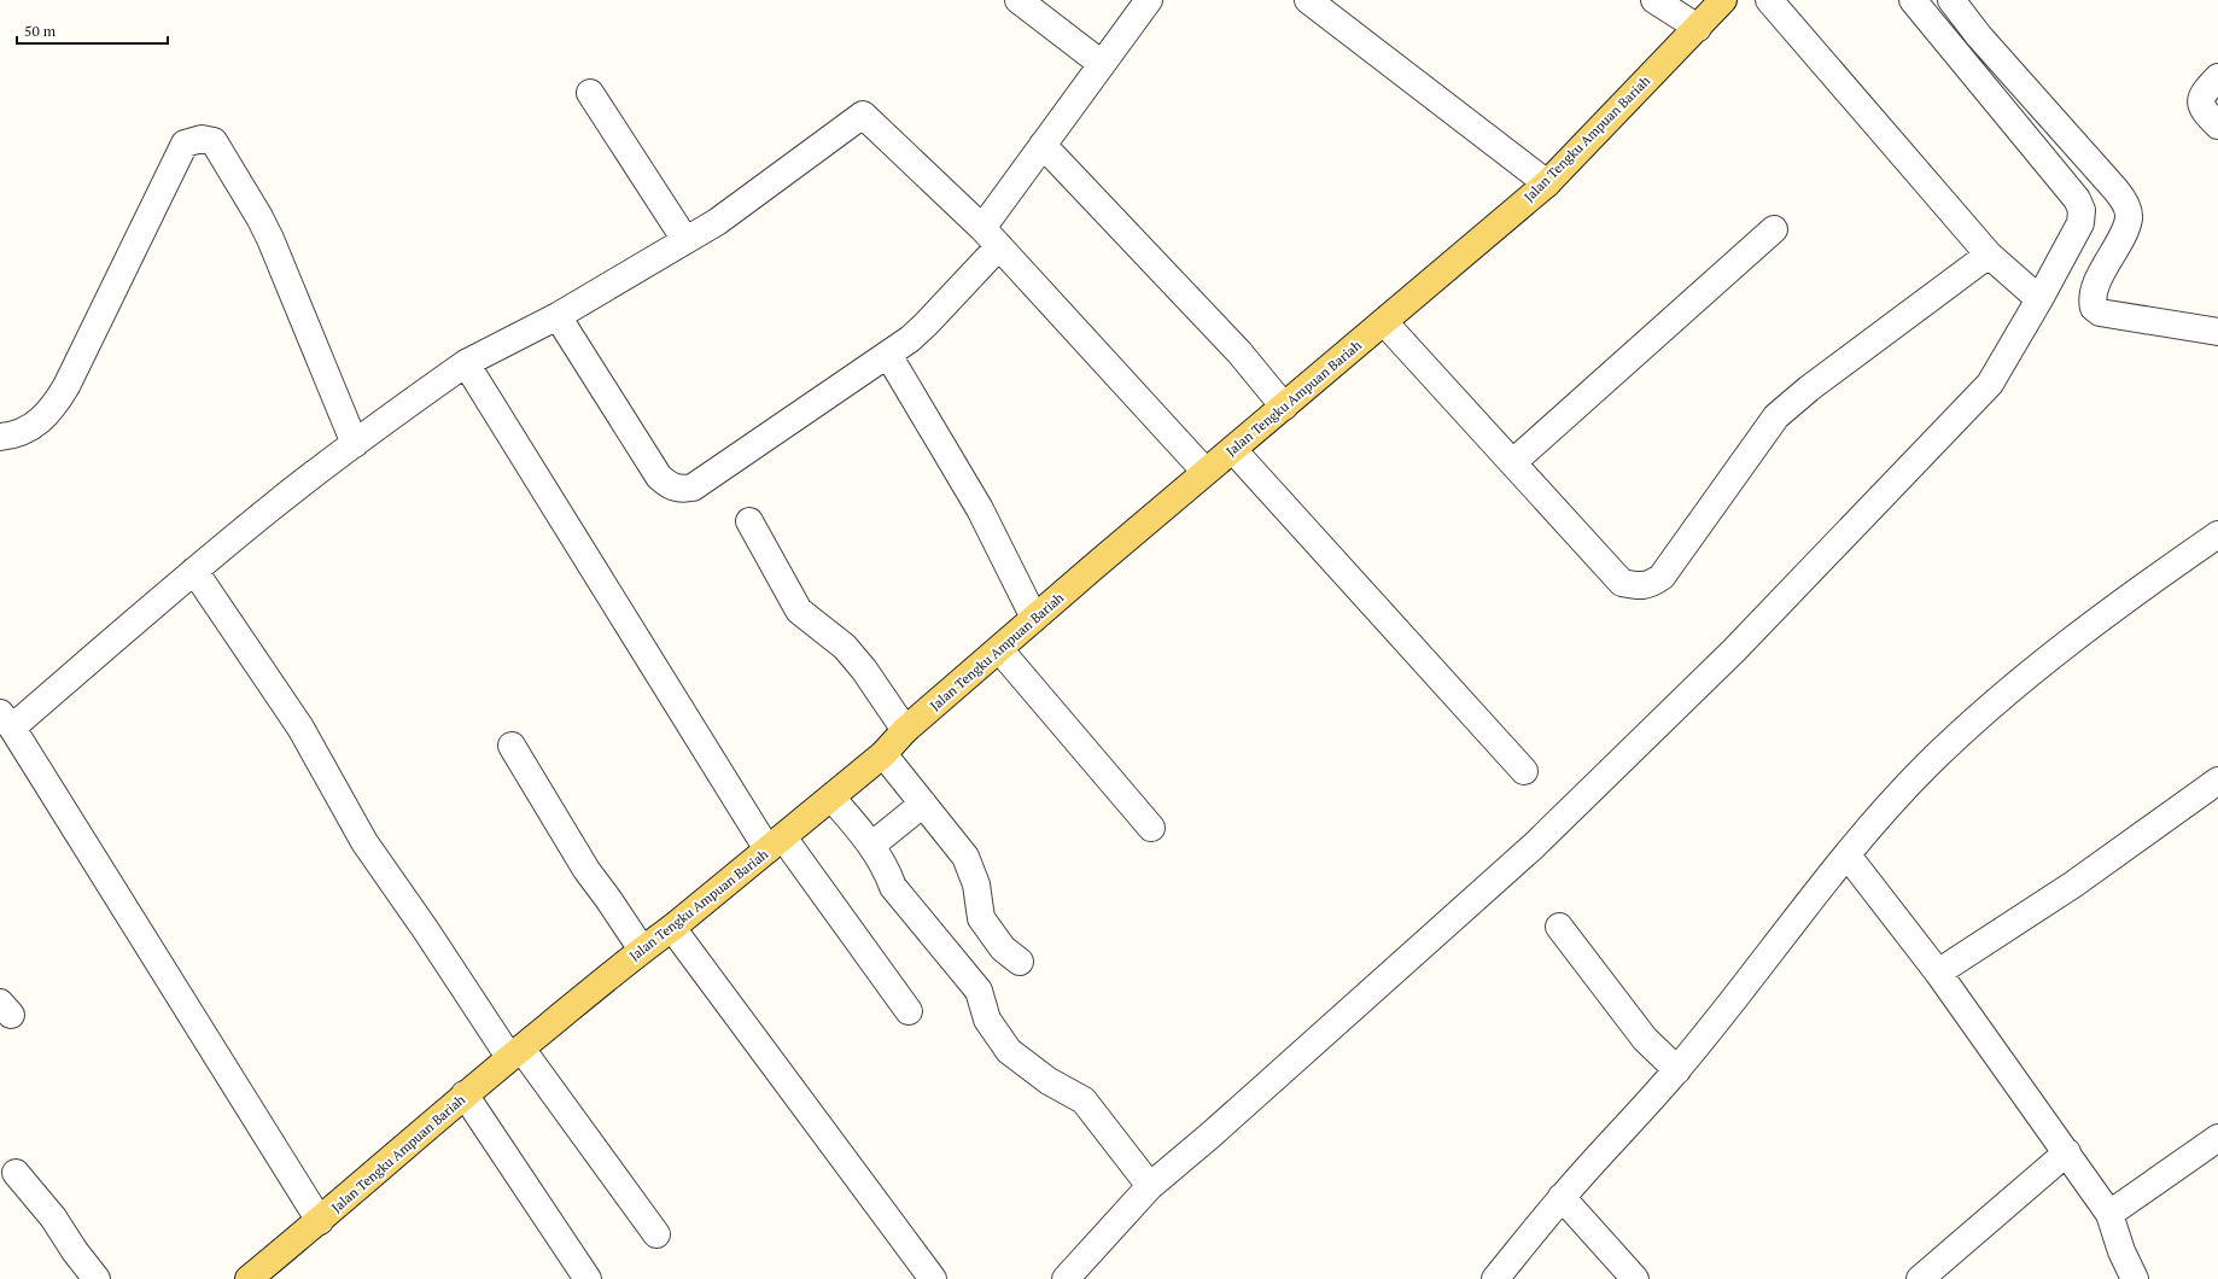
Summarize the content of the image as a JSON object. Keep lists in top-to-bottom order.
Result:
{
  "streets": {
    "main road": ["Jalan Tengku Ampuan Bariah"]
  },
  "scale_bar": "50 m"
}
